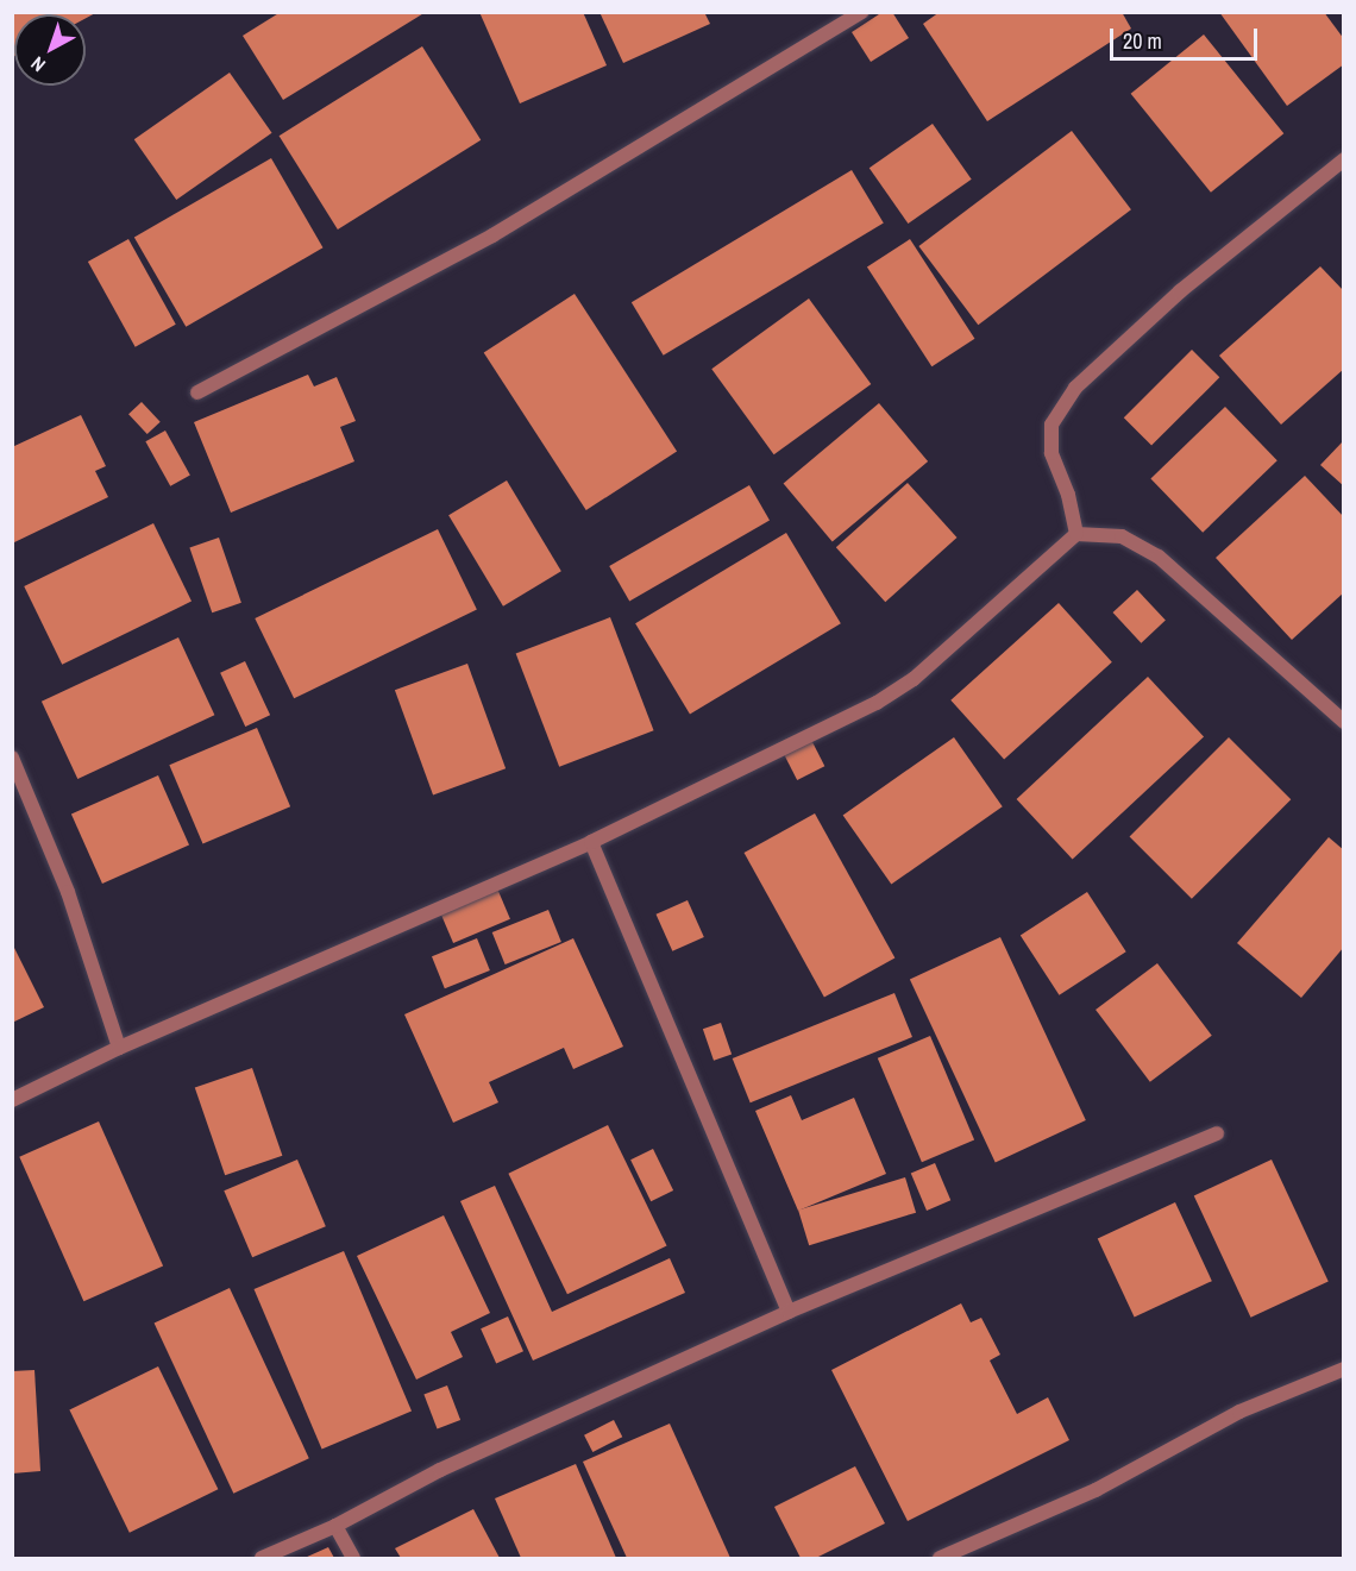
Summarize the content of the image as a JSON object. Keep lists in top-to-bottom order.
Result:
{
  "scale_bar": "20 m",
  "north": "bottom left"
}
